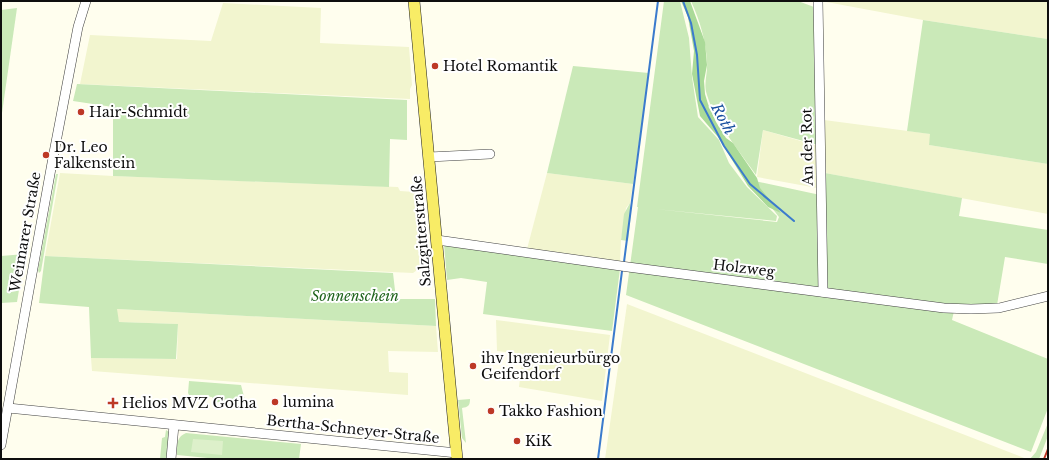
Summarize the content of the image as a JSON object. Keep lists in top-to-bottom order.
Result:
{
  "streets": {
    "main road": ["Salzgitterstraße"],
    "street": [
      "An der Rot",
      "Weimarer Straße",
      "Holzweg",
      "Bertha-Schneyer-Straße"
    ]
  },
  "crossings": [
    ["An der Rot", "Holzweg"],
    ["Salzgitterstraße", "Holzweg"],
    ["Salzgitterstraße", "Bertha-Schneyer-Straße"],
    ["Weimarer Straße", "Bertha-Schneyer-Straße"]
  ],
  "water": ["Roth"],
  "parks": ["Sonnenschein"],
  "places": {
    "other": [
      "Hotel Romantik",
      "Hair-Schmidt",
      "Dr. Leo Falkenstein",
      "ihv Ingenieurbürgo Geifendorf",
      "lumina",
      "Takko Fashion",
      "KiK"
    ],
    "health": ["Helios MVZ Gotha"]
  }
}
